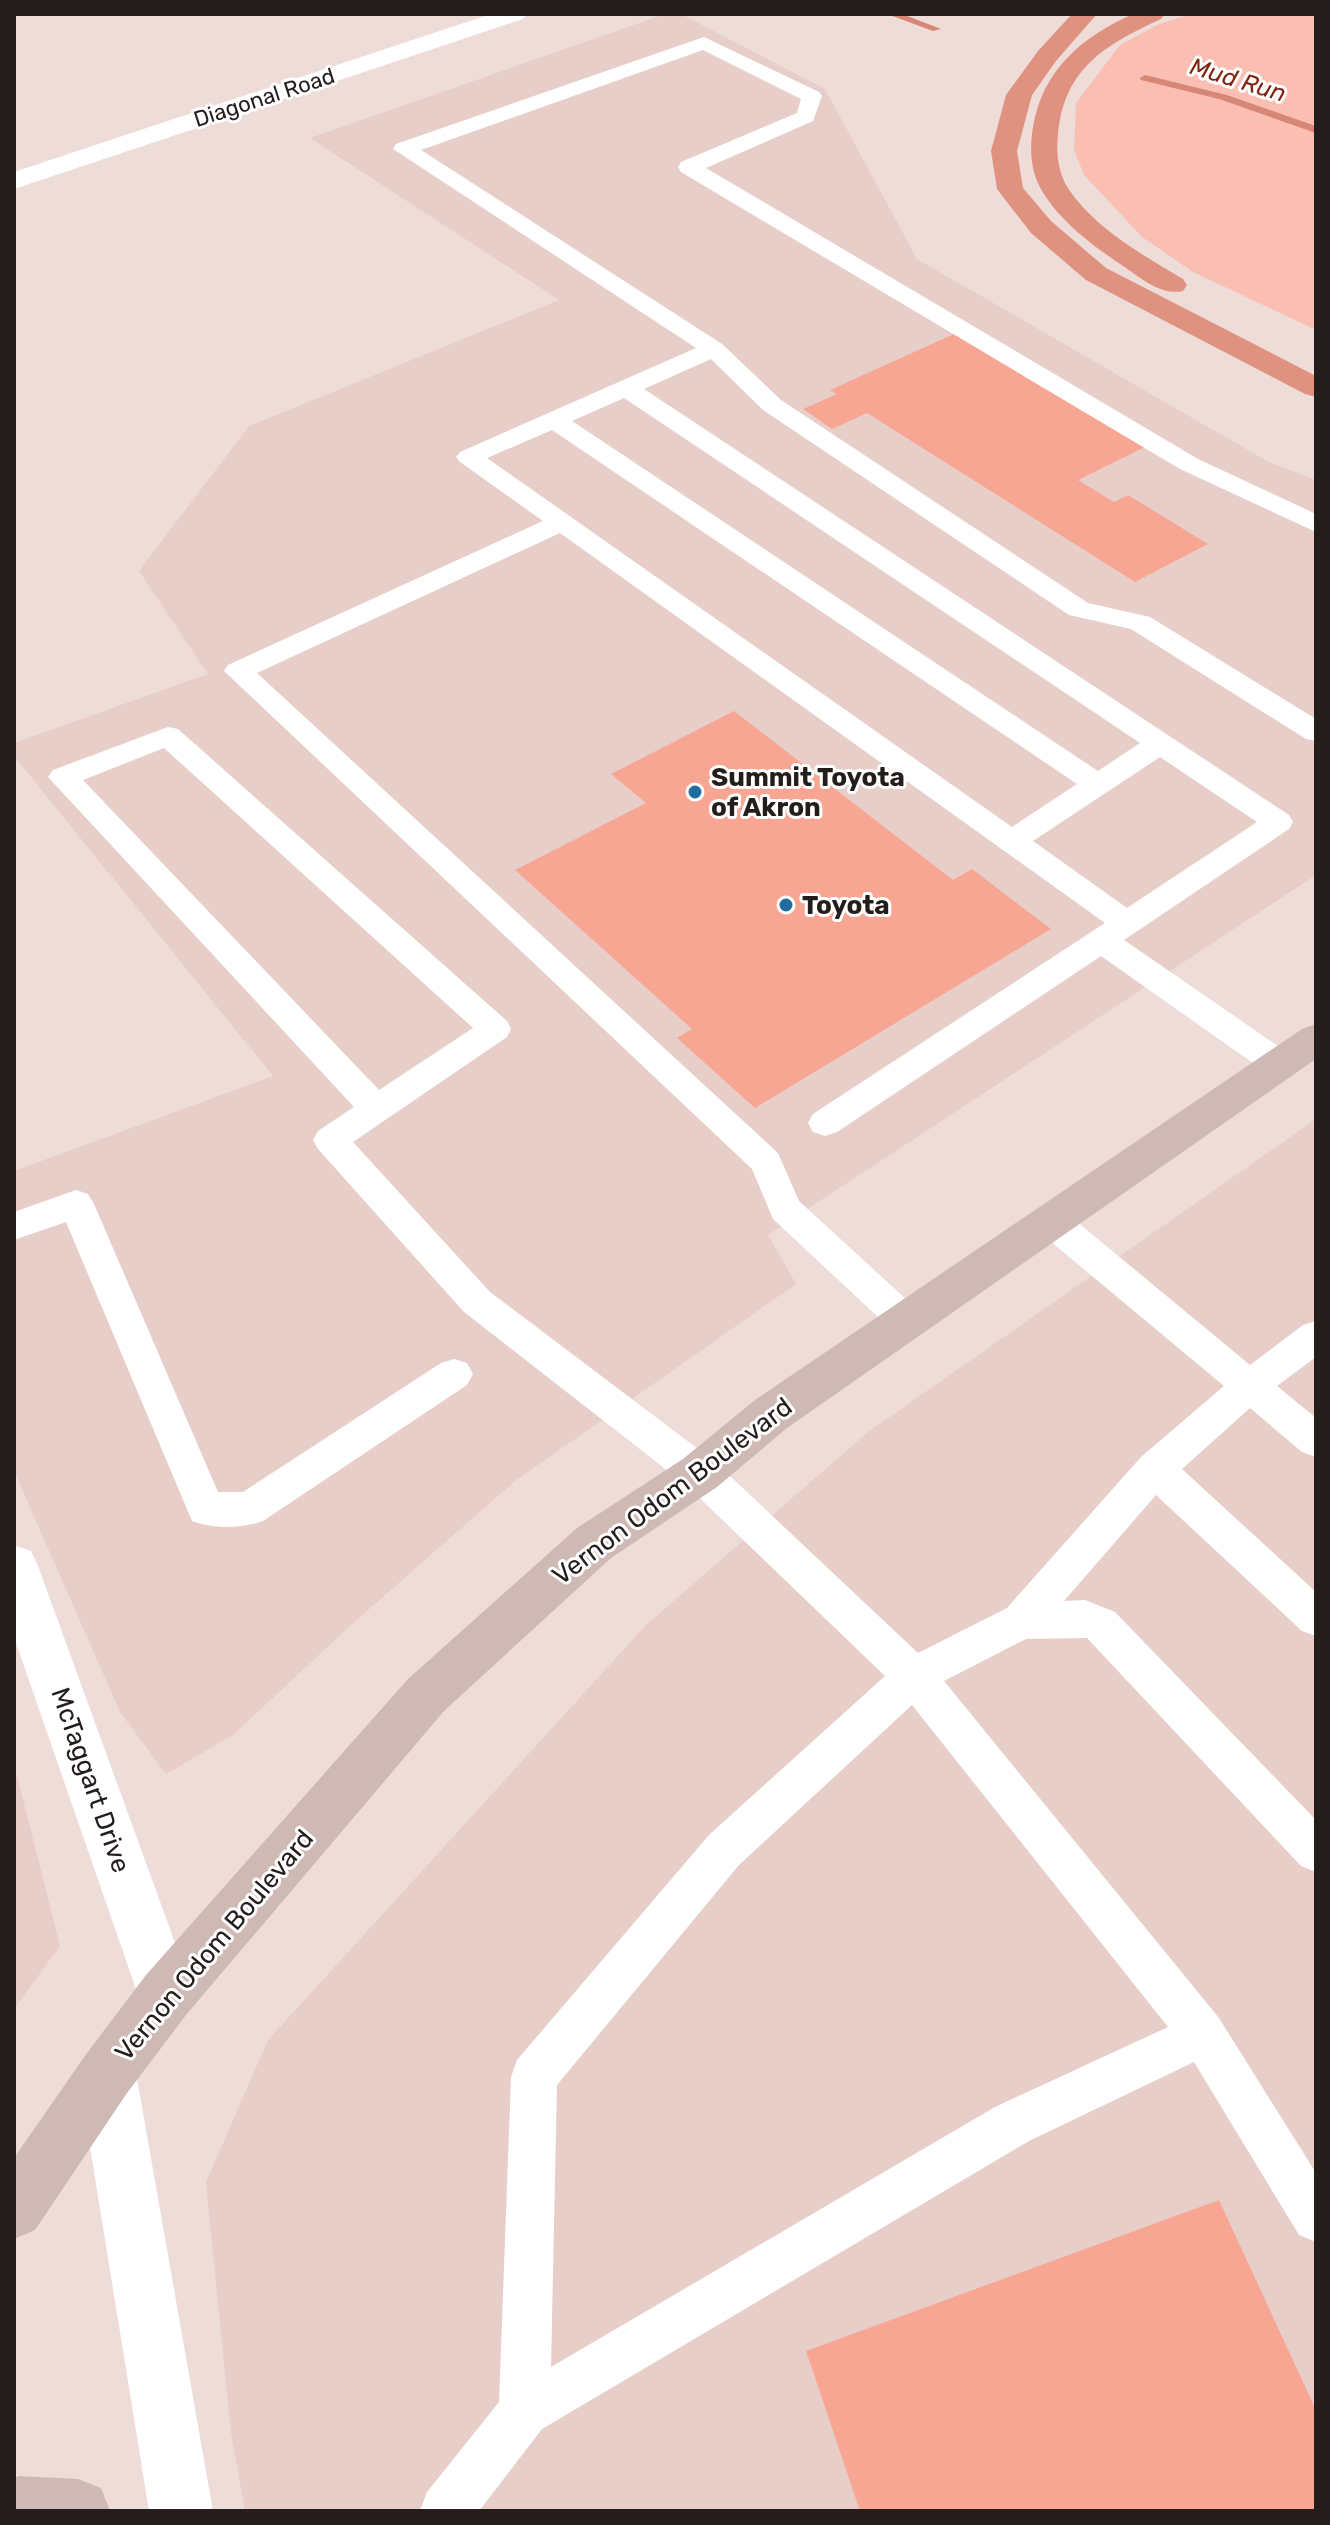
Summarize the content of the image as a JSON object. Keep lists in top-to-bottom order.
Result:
{
  "streets": {
    "main road": ["Vernon Odom Boulevard"],
    "street": ["Diagonal Road", "McTaggart Drive"]
  },
  "crossings": [
    ["Vernon Odom Boulevard", "McTaggart Drive"]
  ],
  "water": ["Mud Run"],
  "places": ["Summit Toyota of Akron", "Toyota"]
}
